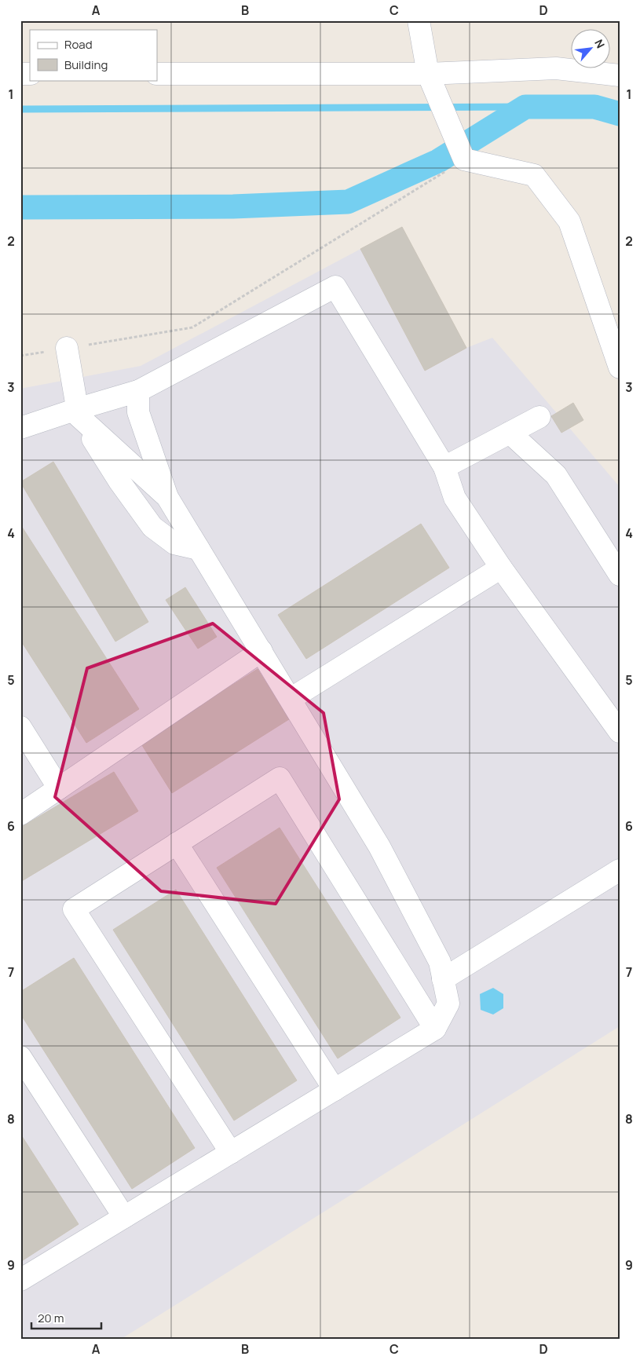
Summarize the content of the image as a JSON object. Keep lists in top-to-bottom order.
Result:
{
  "legend": ["Road", "Building"],
  "scale_bar": "20 m",
  "north": "top right",
  "grid": {
    "columns": [
      "A",
      "B",
      "C",
      "D"
    ],
    "rows": [
      "1",
      "2",
      "3",
      "4",
      "5",
      "6",
      "7",
      "8",
      "9"
    ]
  }
}
